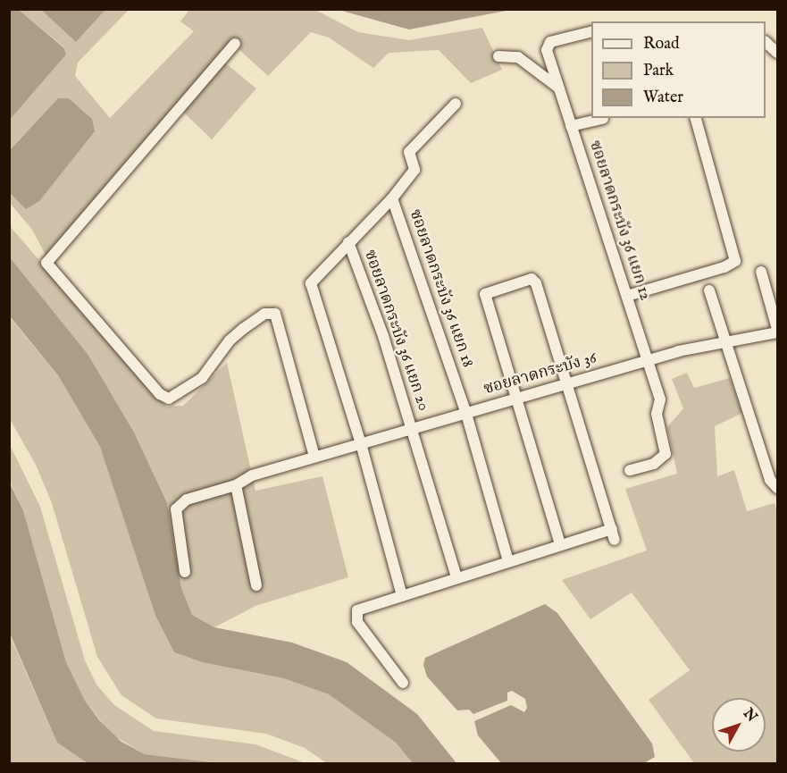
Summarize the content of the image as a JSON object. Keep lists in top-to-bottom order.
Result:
{
  "streets": {
    "street": [
      "ซอยลาดกระบัง 36 แยก 12",
      "ซอยลาดกระบัง 36 แยก 18",
      "ซอยลาดกระบัง 36 แยก 20",
      "ซอยลาดกระบัง 36"
    ]
  },
  "crossings": [
    ["ซอยลาดกระบัง 36 แยก 12", "ซอยลาดกระบัง 36"],
    ["ซอยลาดกระบัง 36 แยก 18", "ซอยลาดกระบัง 36"],
    ["ซอยลาดกระบัง 36 แยก 20", "ซอยลาดกระบัง 36"]
  ],
  "legend": ["Road", "Park", "Water"],
  "north": "top right"
}
